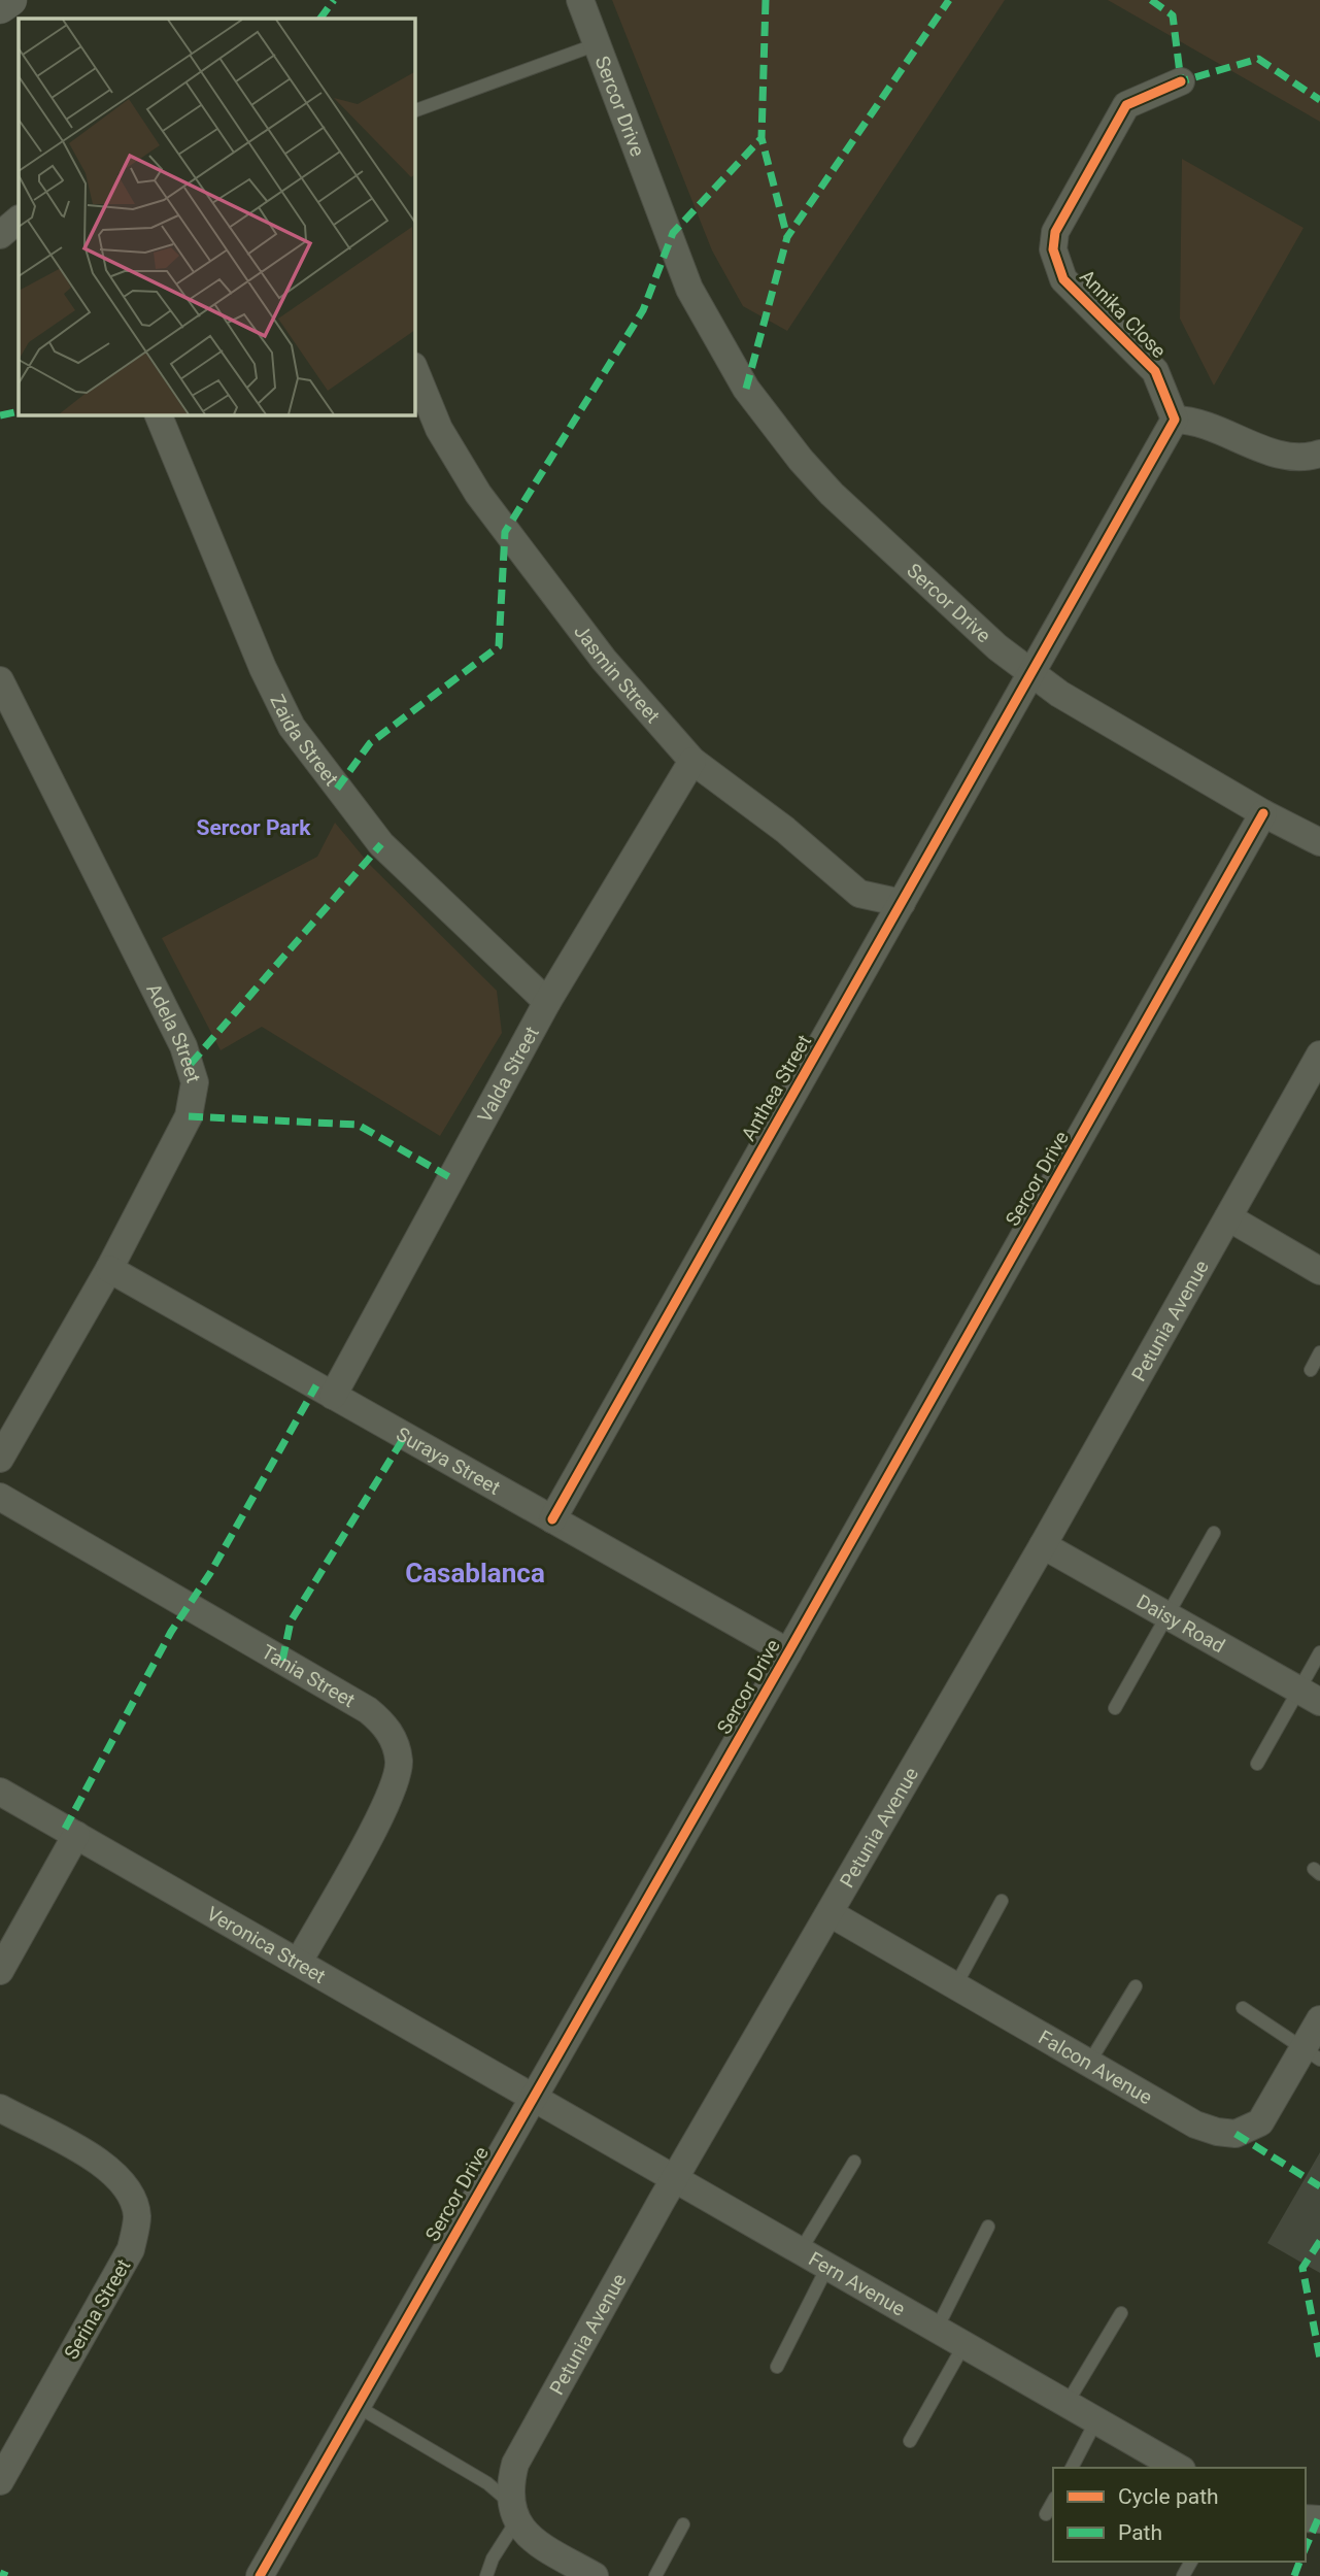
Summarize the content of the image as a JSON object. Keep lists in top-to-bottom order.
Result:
{
  "streets": {
    "street": [
      "Sercor Drive",
      "Annika Close",
      "Jasmin Street",
      "Zaida Street",
      "Adela Street",
      "Valda Street",
      "Anthea Street",
      "Petunia Avenue",
      "Suraya Street",
      "Daisy Road",
      "Tania Street",
      "Veronica Street",
      "Falcon Avenue",
      "Fern Avenue",
      "Serina Street"
    ]
  },
  "crossings": [
    ["Sercor Drive", "Anthea Street"],
    ["Sercor Drive", "Suraya Street"],
    ["Sercor Drive", "Veronica Street"],
    ["Sercor Drive", "Fern Avenue"],
    ["Jasmin Street", "Valda Street"],
    ["Jasmin Street", "Anthea Street"],
    ["Zaida Street", "Valda Street"],
    ["Adela Street", "Suraya Street"],
    ["Valda Street", "Suraya Street"],
    ["Anthea Street", "Suraya Street"],
    ["Petunia Avenue", "Daisy Road"],
    ["Petunia Avenue", "Falcon Avenue"],
    ["Petunia Avenue", "Fern Avenue"],
    ["Tania Street", "Veronica Street"],
    ["Veronica Street", "Fern Avenue"]
  ],
  "districts": ["Sercor Park", "Casablanca"],
  "legend": ["Cycle path", "Path"]
}
